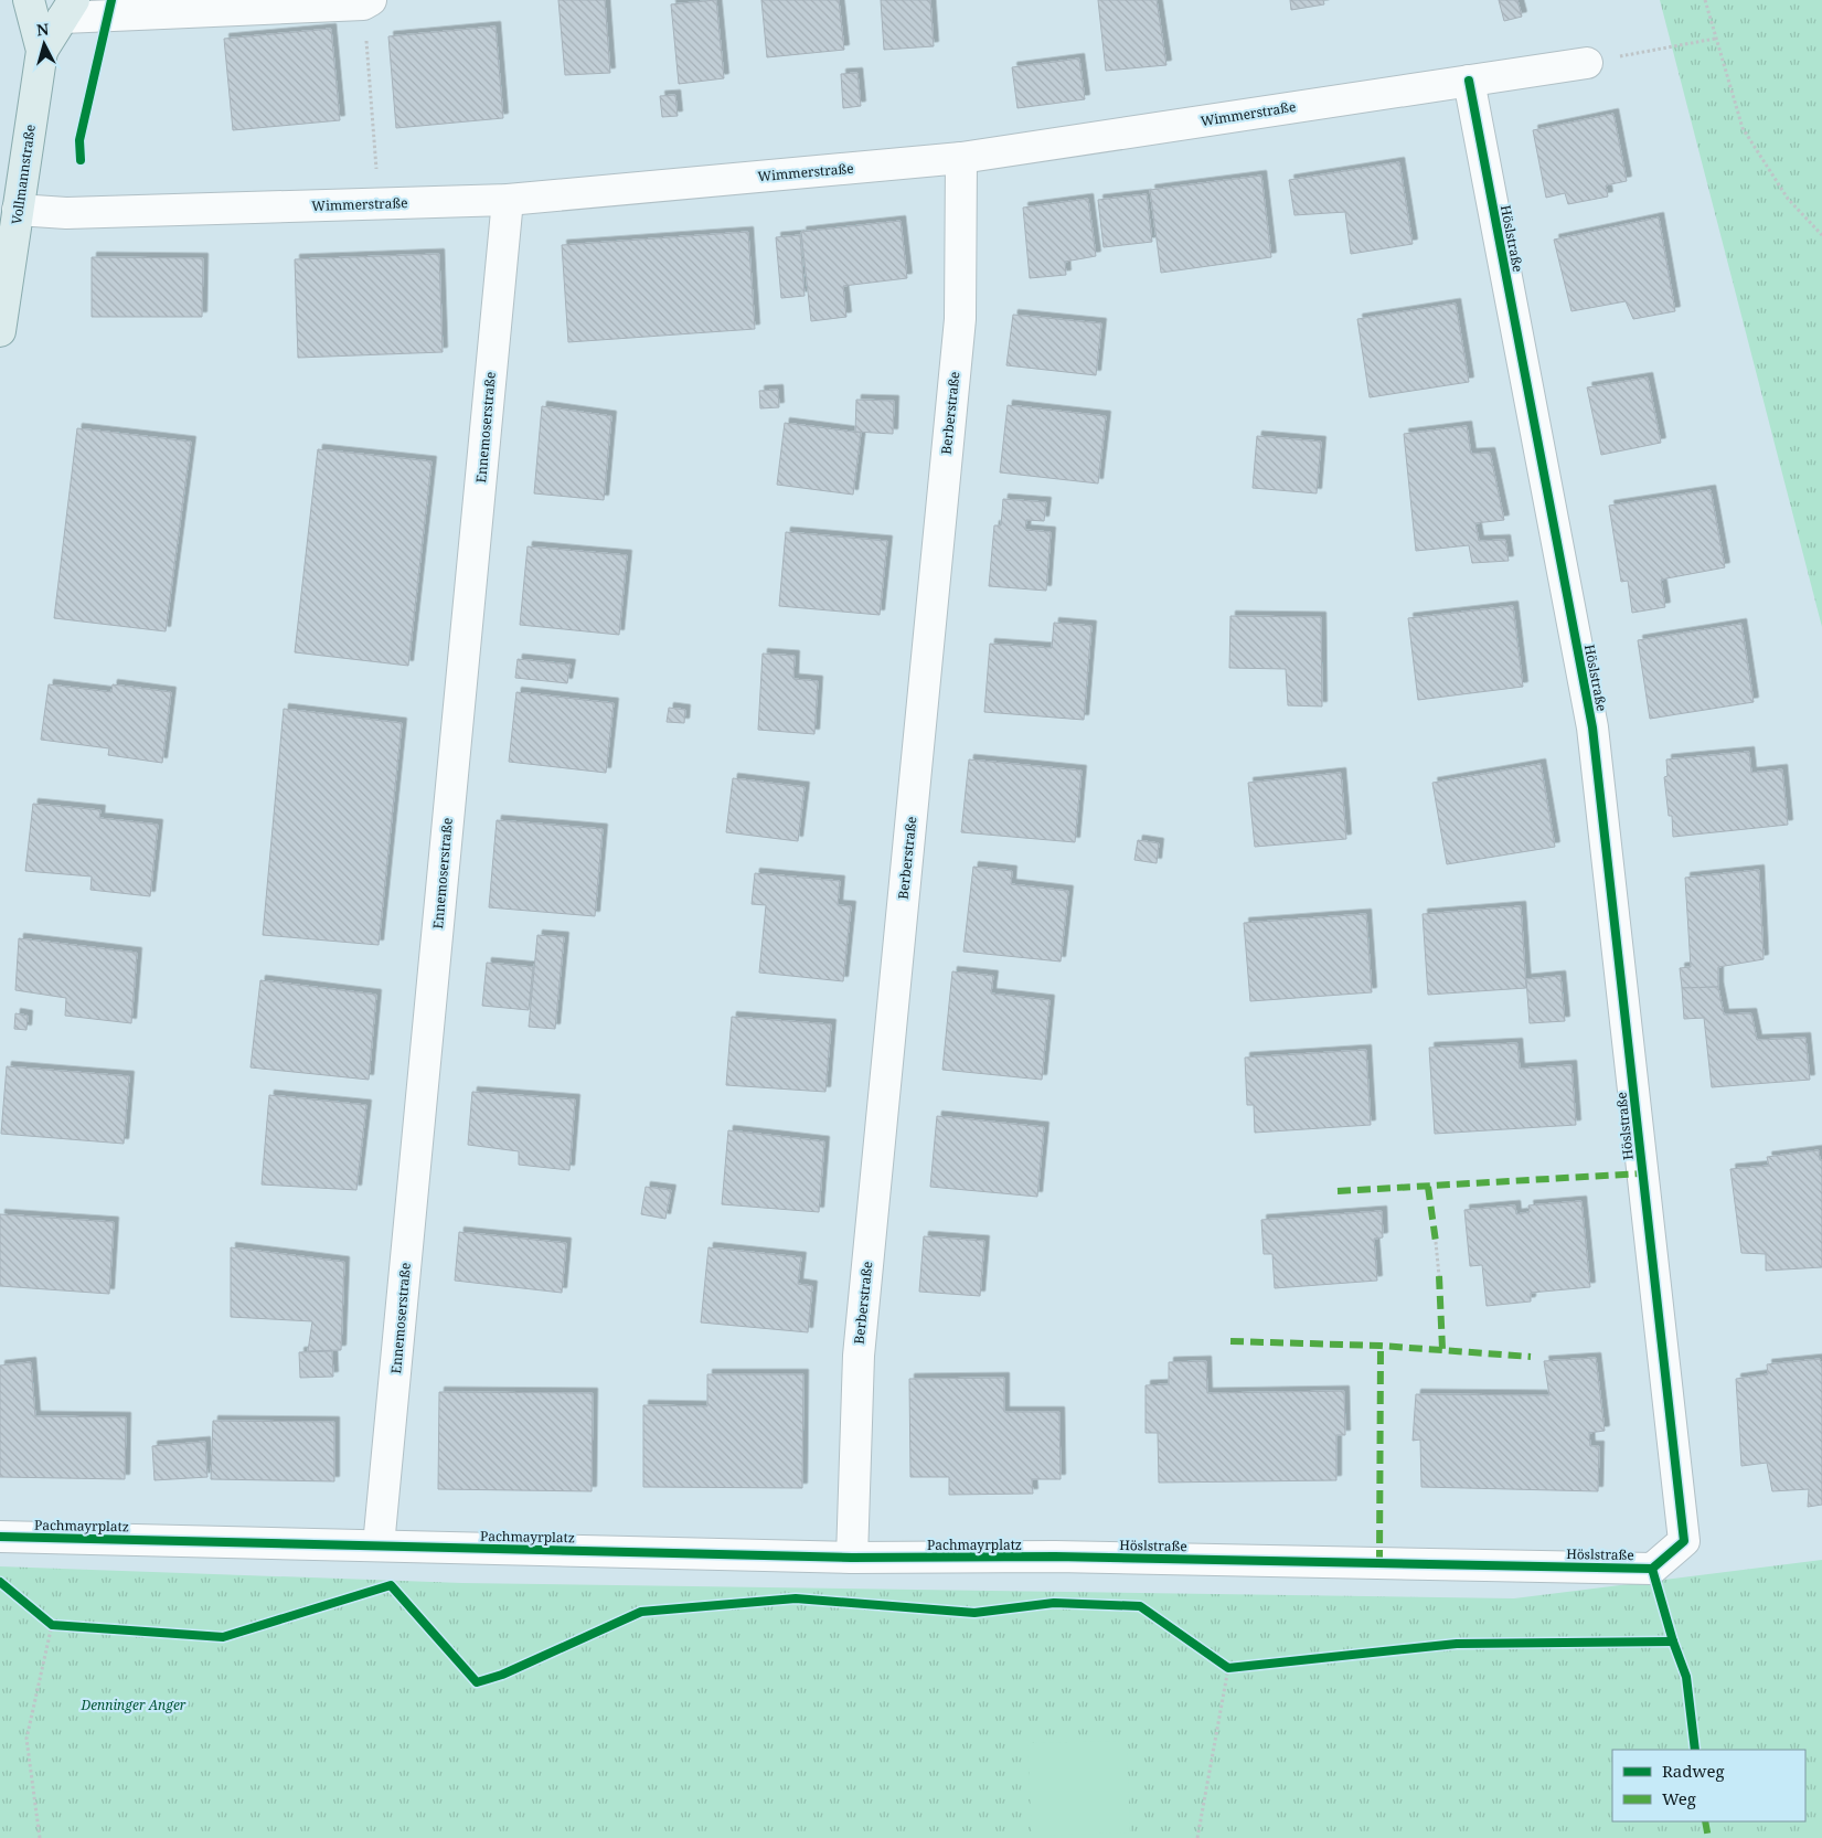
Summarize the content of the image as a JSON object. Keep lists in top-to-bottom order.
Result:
{
  "streets": {
    "main road": ["Vollmannstraße"],
    "street": [
      "Wimmerstraße",
      "Höslstraße",
      "Berberstraße",
      "Ennemoserstraße",
      "Pachmayrplatz"
    ]
  },
  "crossings": [
    ["Wimmerstraße", "Vollmannstraße"],
    ["Wimmerstraße", "Höslstraße"],
    ["Wimmerstraße", "Berberstraße"],
    ["Wimmerstraße", "Ennemoserstraße"],
    ["Höslstraße", "Pachmayrplatz"],
    ["Berberstraße", "Pachmayrplatz"],
    ["Ennemoserstraße", "Pachmayrplatz"]
  ],
  "parks": ["Denninger Anger"],
  "legend": ["Radweg", "Weg"],
  "north": "top"
}
